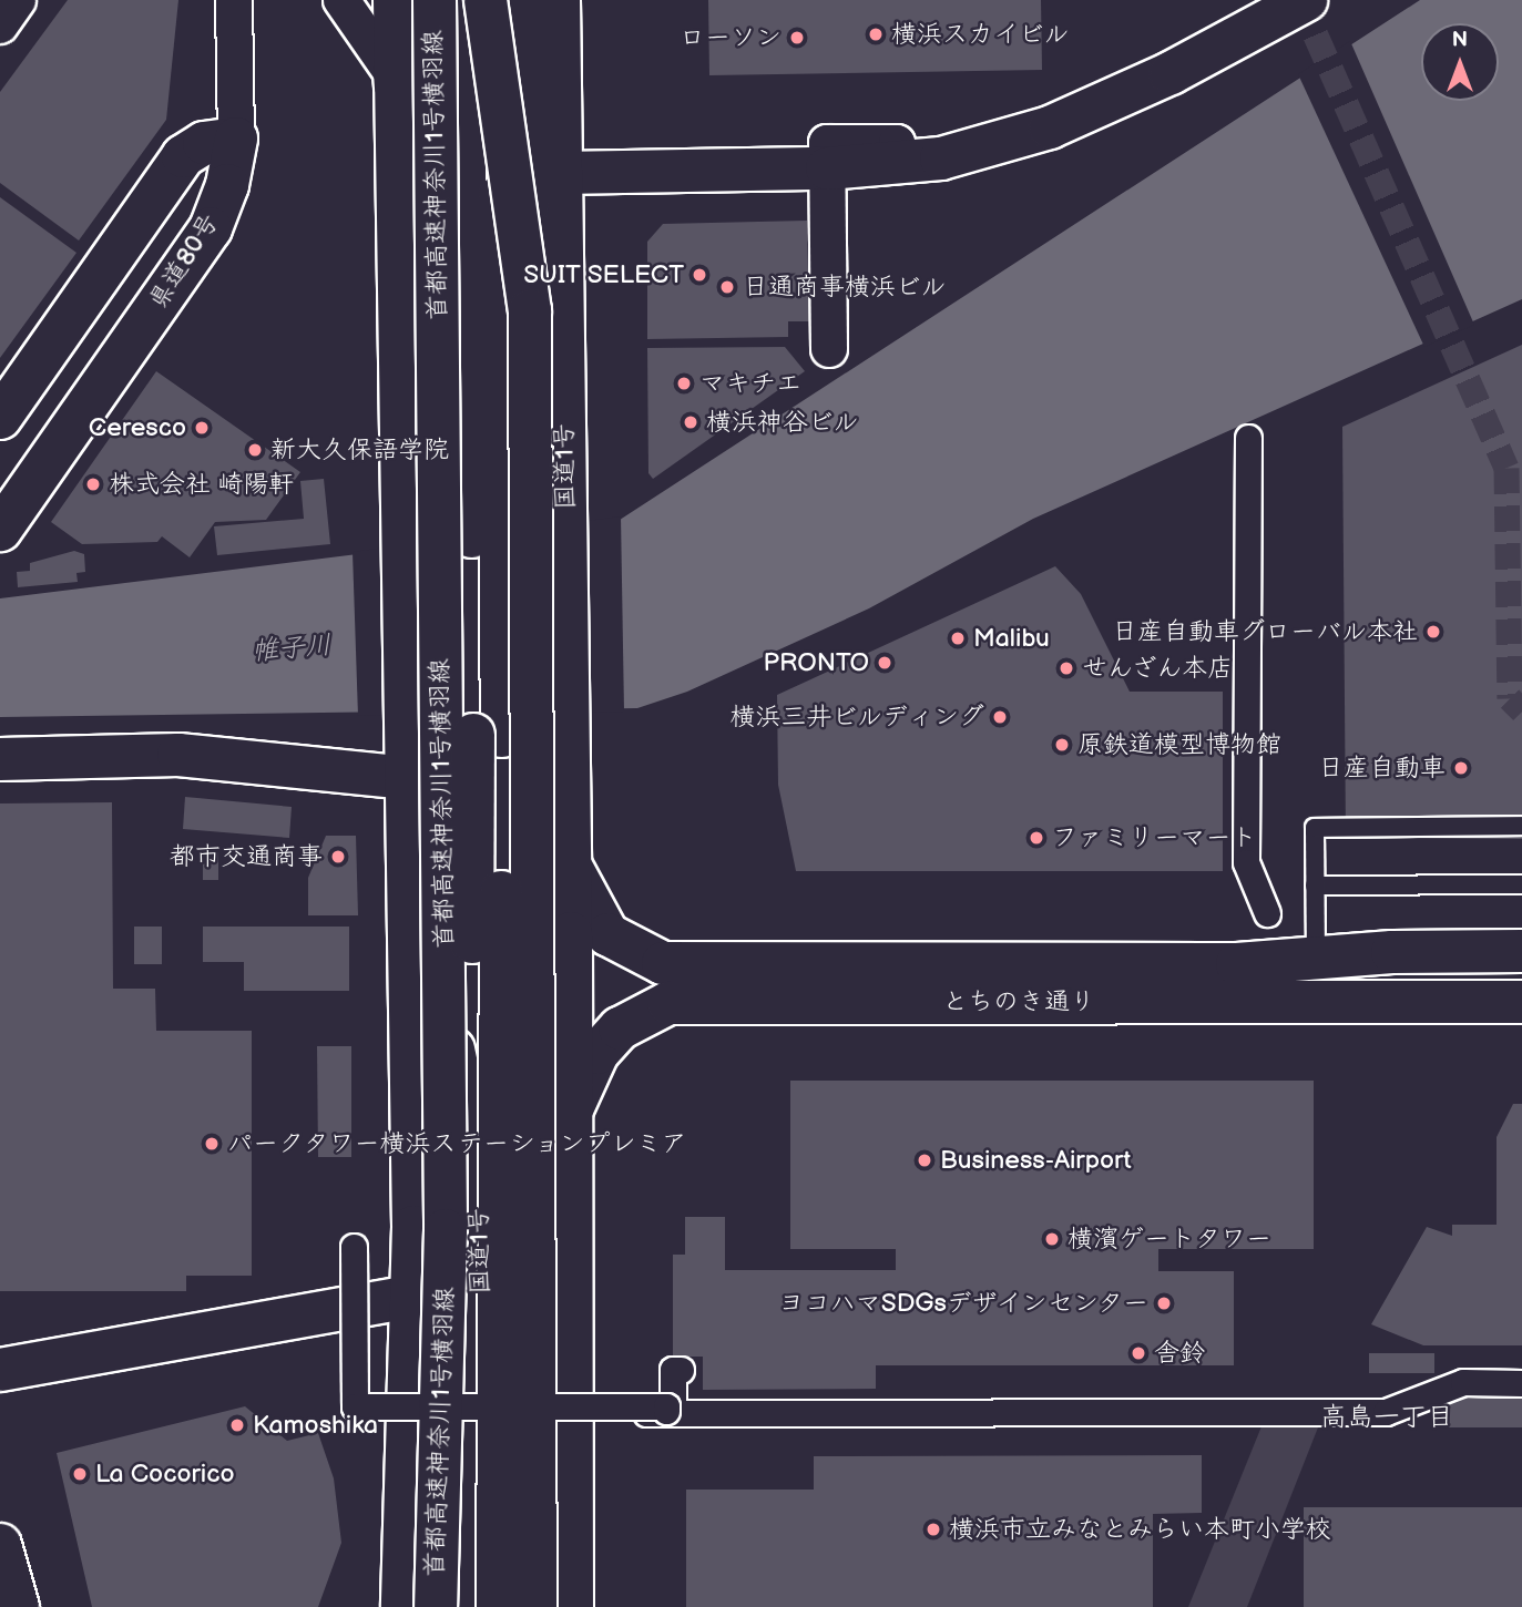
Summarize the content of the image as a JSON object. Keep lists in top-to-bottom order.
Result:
{
  "streets": {
    "main road": [
      "首都高速神奈川1号横羽線",
      "県道80号",
      "国道1号",
      "とちのき通り"
    ]
  },
  "crossings": [
    ["国道1号", "とちのき通り"]
  ],
  "districts": ["高島一丁目"],
  "water": ["帷子川"],
  "places": [
    "横浜スカイビル",
    "ローソン",
    "SUIT SELECT",
    "日通商事横浜ビル",
    "マキチエ",
    "横浜神谷ビル",
    "Ceresco",
    "新大久保語学院",
    "株式会社 崎陽軒",
    "日産自動車グローバル本社",
    "Malibu",
    "PRONTO",
    "せんざん本店",
    "横浜三井ビルディング",
    "原鉄道模型博物館",
    "日産自動車",
    "ファミリーマート",
    "都市交通商事",
    "パークタワー横浜ステーションプレミア",
    "Business-Airport",
    "横濱ゲートタワー",
    "ヨコハマSDGsデザインセンター",
    "舎鈴",
    "Kamoshika",
    "La Cocorico",
    "横浜市立みなとみらい本町小学校"
  ],
  "north": "top"
}
